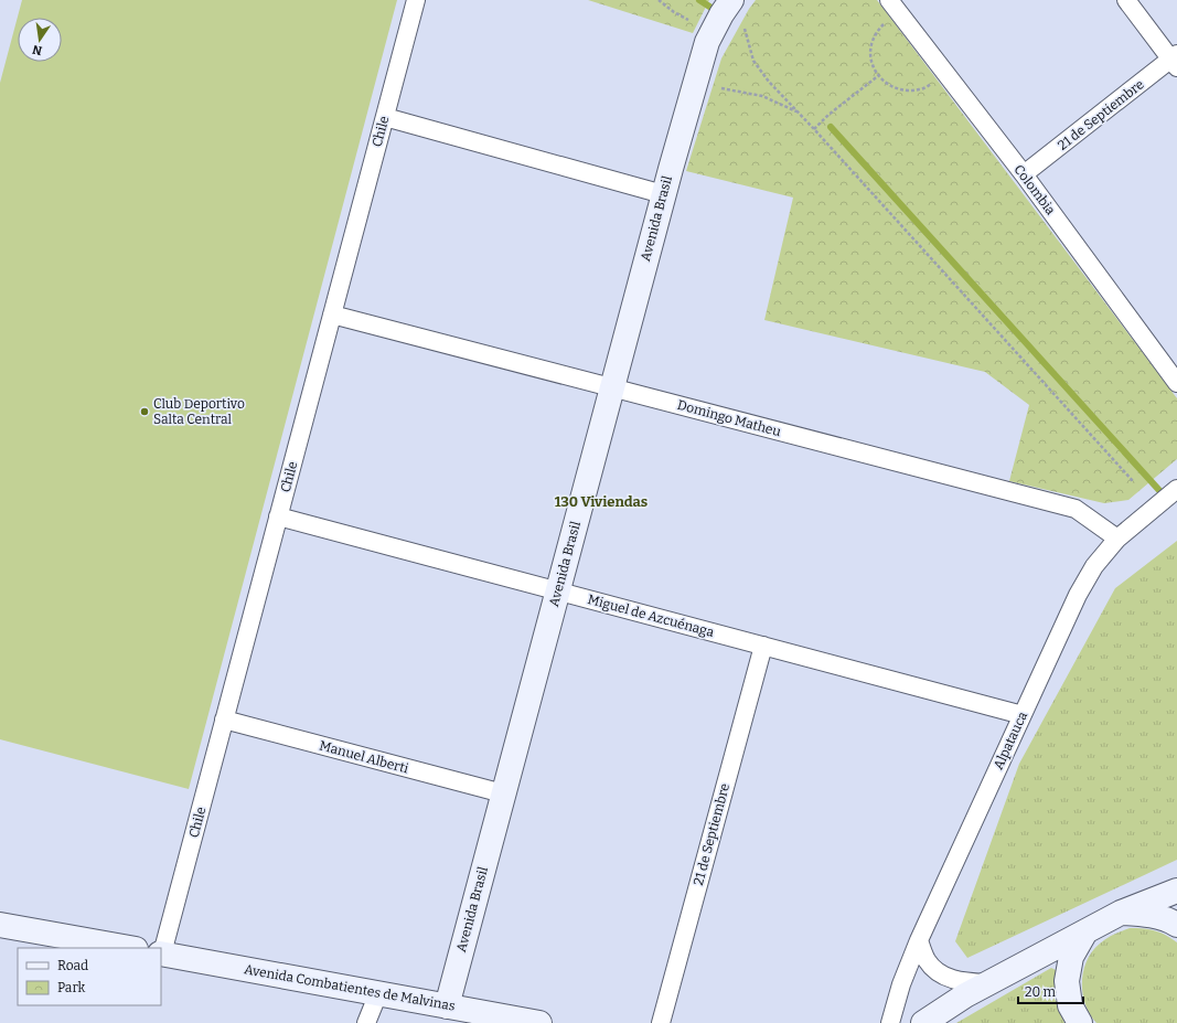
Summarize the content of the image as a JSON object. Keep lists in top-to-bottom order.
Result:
{
  "streets": {
    "street": [
      "21 de Septiembre",
      "Chile",
      "Colombia",
      "Avenida Brasil",
      "Domingo Matheu",
      "Miguel de Azcuénaga",
      "Alpatauca",
      "Manuel Alberti",
      "Avenida Combatientes de Malvinas"
    ]
  },
  "crossings": [
    ["21 de Septiembre", "Colombia"],
    ["21 de Septiembre", "Miguel de Azcuénaga"],
    ["Chile", "Domingo Matheu"],
    ["Chile", "Miguel de Azcuénaga"],
    ["Chile", "Manuel Alberti"],
    ["Chile", "Avenida Combatientes de Malvinas"],
    ["Avenida Brasil", "Domingo Matheu"],
    ["Avenida Brasil", "Miguel de Azcuénaga"],
    ["Avenida Brasil", "Manuel Alberti"],
    ["Avenida Brasil", "Avenida Combatientes de Malvinas"],
    ["Domingo Matheu", "Alpatauca"],
    ["Miguel de Azcuénaga", "Alpatauca"]
  ],
  "districts": ["130 Viviendas"],
  "places": ["Club Deportivo Salta Central"],
  "legend": ["Road", "Park"],
  "scale_bar": "20 m",
  "north": "bottom"
}
